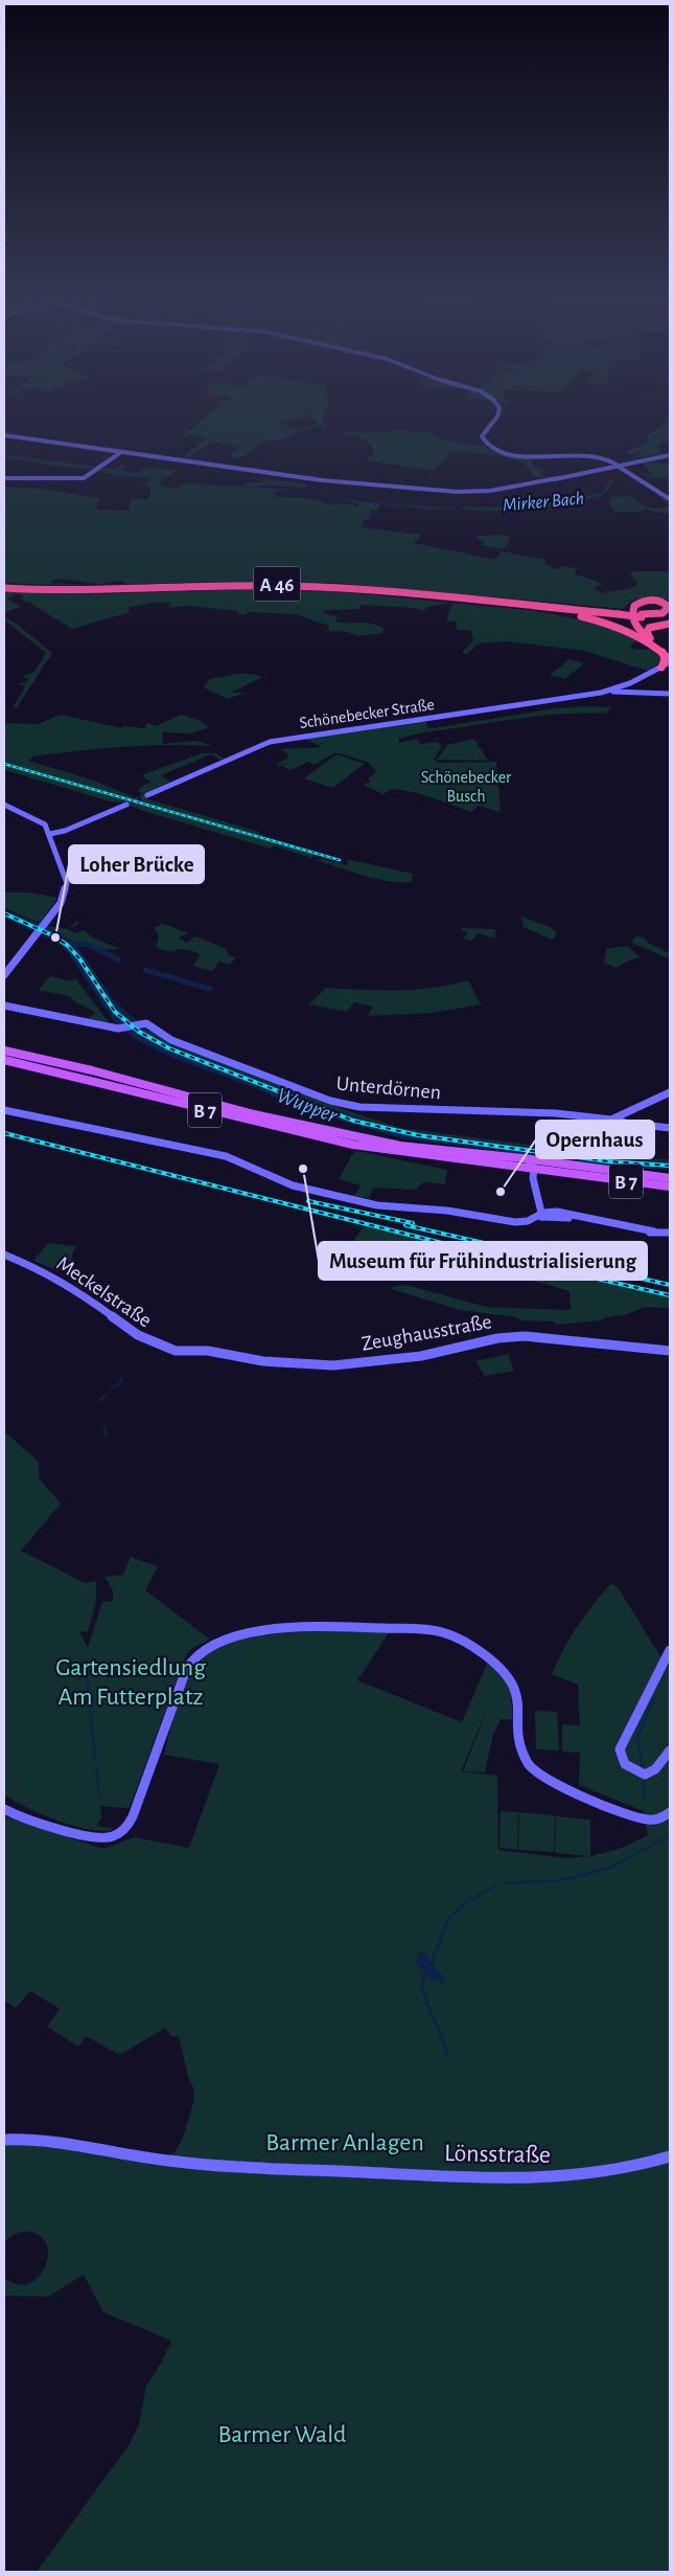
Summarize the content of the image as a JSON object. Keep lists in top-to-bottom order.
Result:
{
  "streets": {
    "highway": ["A 46"],
    "main road": ["B 7"],
    "street": [
      "Schönebecker Straße",
      "Unterdörnen",
      "Meckelstraße",
      "Zeughausstraße",
      "Lönsstraße"
    ]
  },
  "crossings": [
    ["Meckelstraße", "Zeughausstraße"]
  ],
  "water": ["Mirker Bach", "Wupper"],
  "parks": [
    "Schönebecker Busch",
    "Gartensiedlung Am Futterplatz",
    "Barmer Anlagen",
    "Barmer Wald"
  ],
  "places": ["Loher Brücke", "Museum für Frühindustrialisierung", "Opernhaus"]
}
